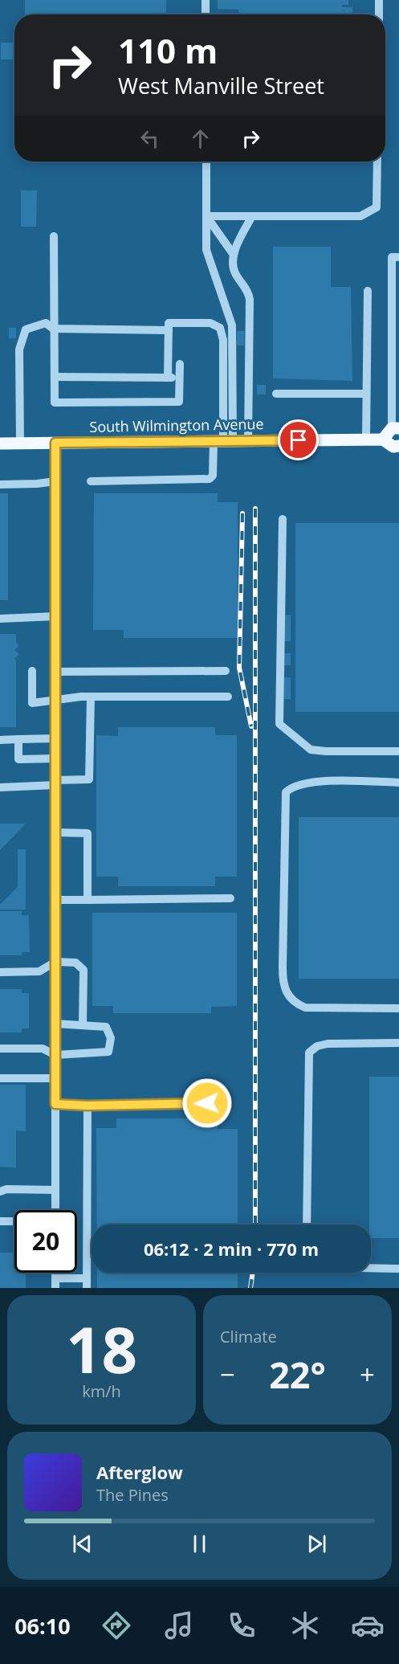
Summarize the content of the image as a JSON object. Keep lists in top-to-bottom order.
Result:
{
  "streets": {
    "main road": ["South Wilmington Avenue"]
  },
  "page": {
    "turn": ["110 m", "West Manville Street"],
    "limit": "20",
    "trip": "06:12 · 2 min · 770 m",
    "tile": [
      ["18", "km/h"],
      "Climate"
    ],
    "heat": ["−", "22°", "+"],
    "song": ["Afterglow", "The Pines"],
    "tabs": "06:10"
  }
}
